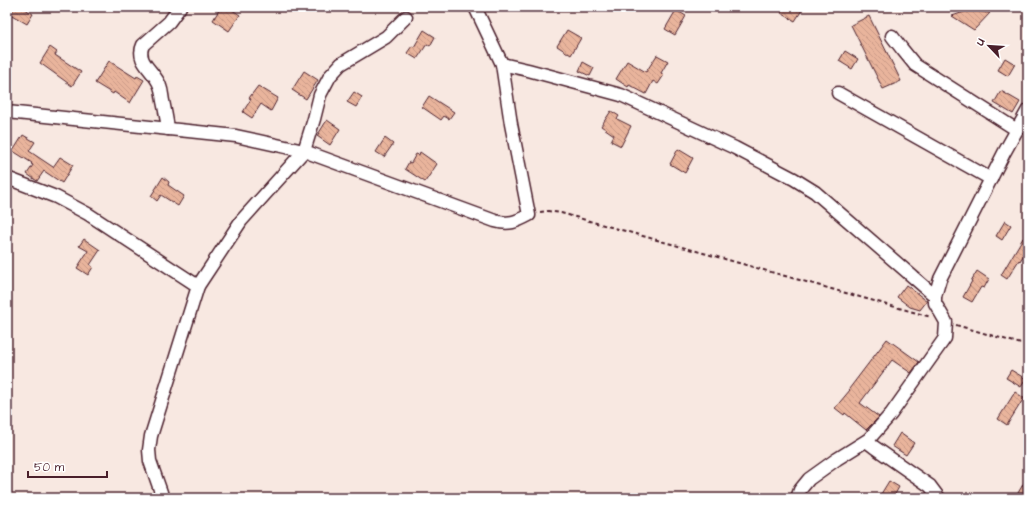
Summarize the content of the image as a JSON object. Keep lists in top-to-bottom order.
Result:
{
  "scale_bar": "50 m",
  "north": "top left"
}
